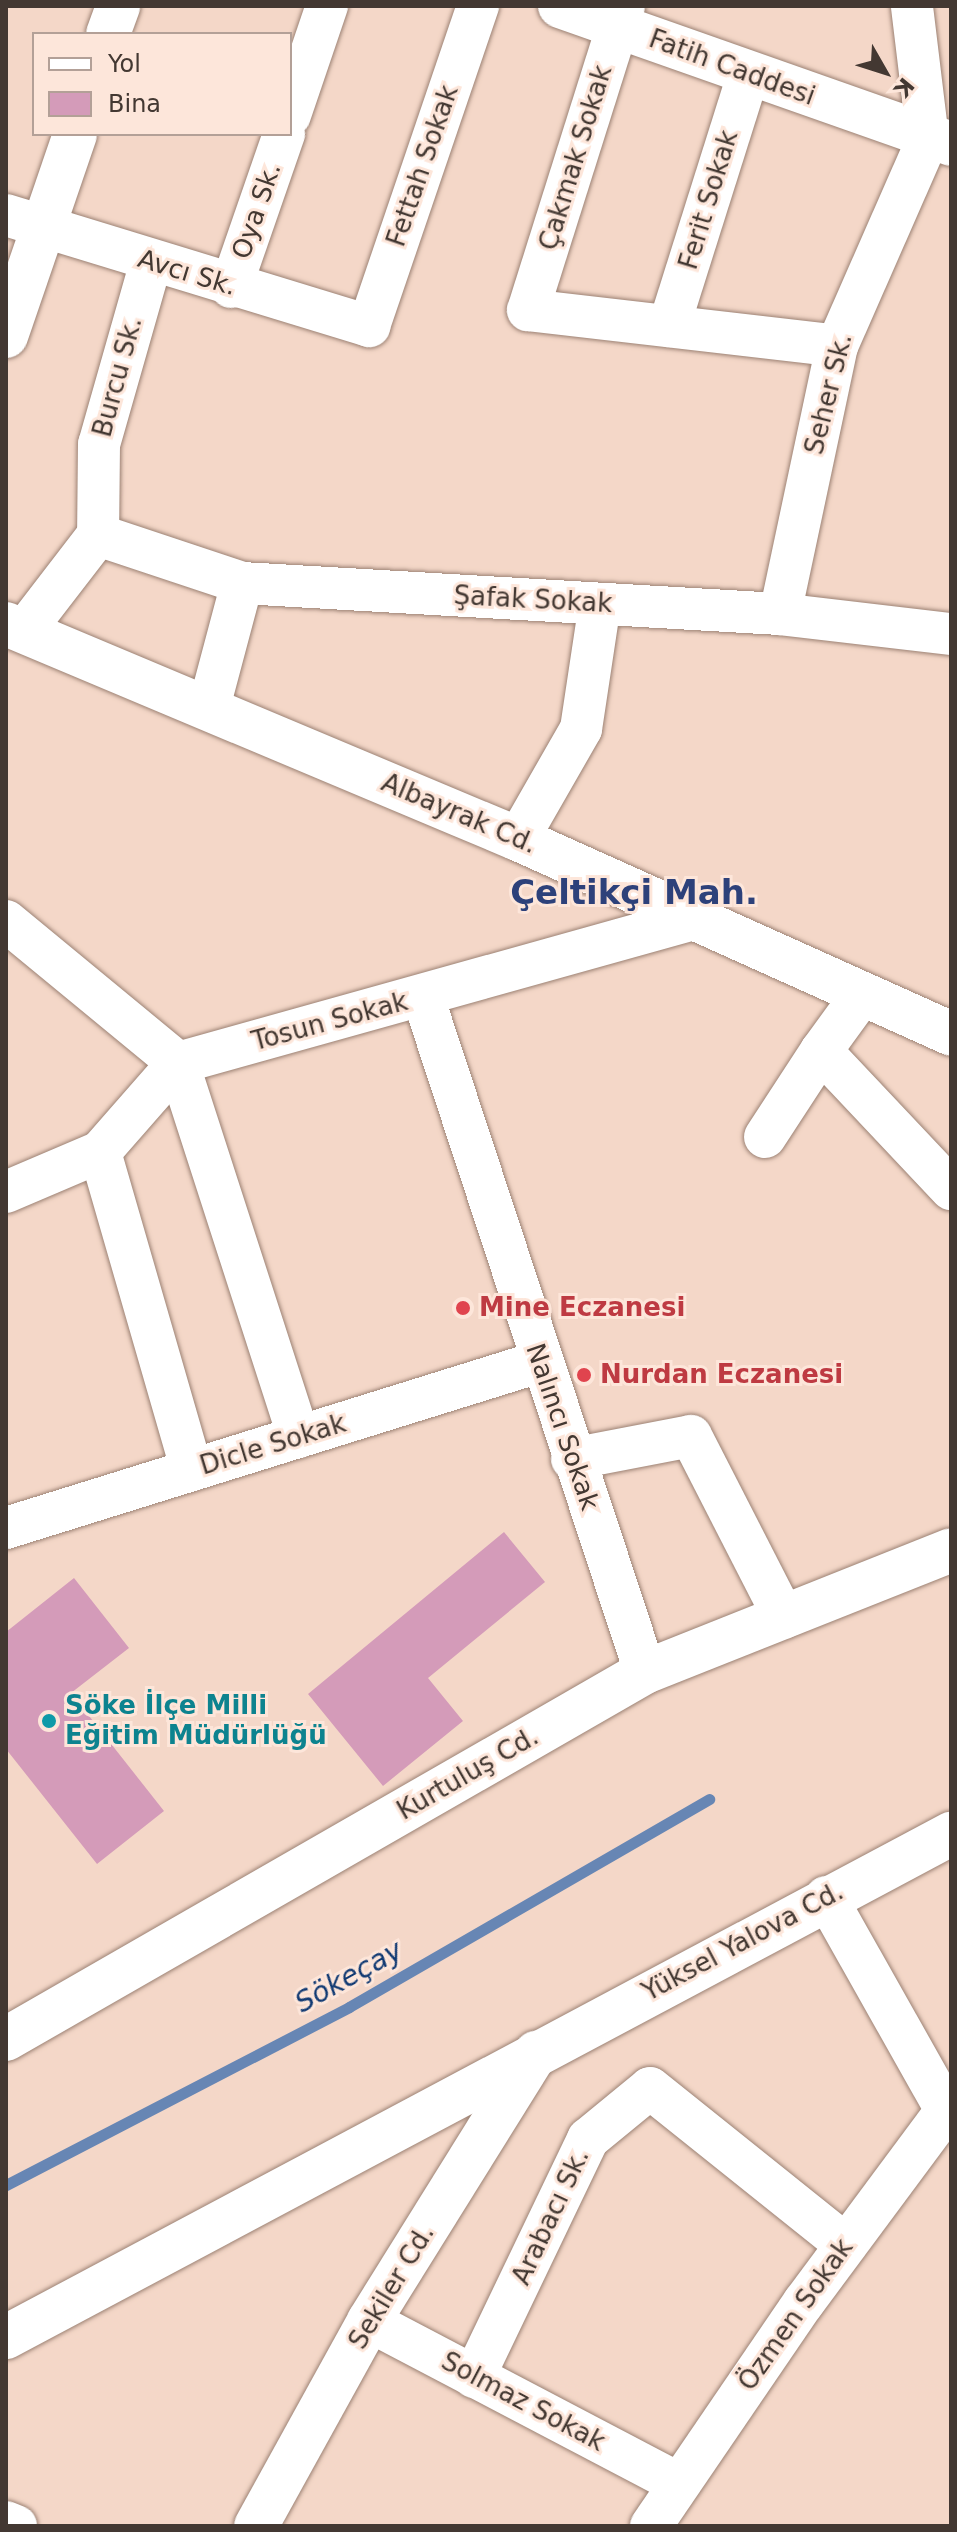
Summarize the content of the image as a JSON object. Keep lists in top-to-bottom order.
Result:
{
  "streets": {
    "main road": [
      "Fatih Caddesi",
      "Albayrak Cd.",
      "Kurtuluş Cd.",
      "Yüksel Yalova Cd.",
      "Sekiler Cd."
    ],
    "street": [
      "Çakmak Sokak",
      "Fettah Sokak",
      "Ferit Sokak",
      "Oya Sk.",
      "Avcı Sk.",
      "Burcu Sk.",
      "Seher Sk.",
      "Şafak Sokak",
      "Tosun Sokak",
      "Nalıncı Sokak",
      "Dicle Sokak",
      "Arabacı Sk.",
      "Özmen Sokak",
      "Solmaz Sokak"
    ]
  },
  "crossings": [
    ["Fatih Caddesi", "Çakmak Sokak"],
    ["Fatih Caddesi", "Ferit Sokak"],
    ["Fatih Caddesi", "Seher Sk."],
    ["Çakmak Sokak", "Ferit Sokak"],
    ["Fettah Sokak", "Avcı Sk."],
    ["Oya Sk.", "Avcı Sk."],
    ["Avcı Sk.", "Burcu Sk."],
    ["Seher Sk.", "Şafak Sokak"],
    ["Albayrak Cd.", "Tosun Sokak"],
    ["Tosun Sokak", "Nalıncı Sokak"],
    ["Nalıncı Sokak", "Dicle Sokak"],
    ["Nalıncı Sokak", "Kurtuluş Cd."],
    ["Yüksel Yalova Cd.", "Sekiler Cd."],
    ["Arabacı Sk.", "Özmen Sokak"],
    ["Arabacı Sk.", "Solmaz Sokak"],
    ["Sekiler Cd.", "Solmaz Sokak"],
    ["Özmen Sokak", "Solmaz Sokak"]
  ],
  "districts": ["Çeltikçi Mah."],
  "water": ["Sökeçay"],
  "places": ["Mine Eczanesi", "Nurdan Eczanesi", "Söke İlçe Milli Eğitim Müdürlüğü"],
  "legend": ["Yol", "Bina"],
  "north": "bottom right"
}
